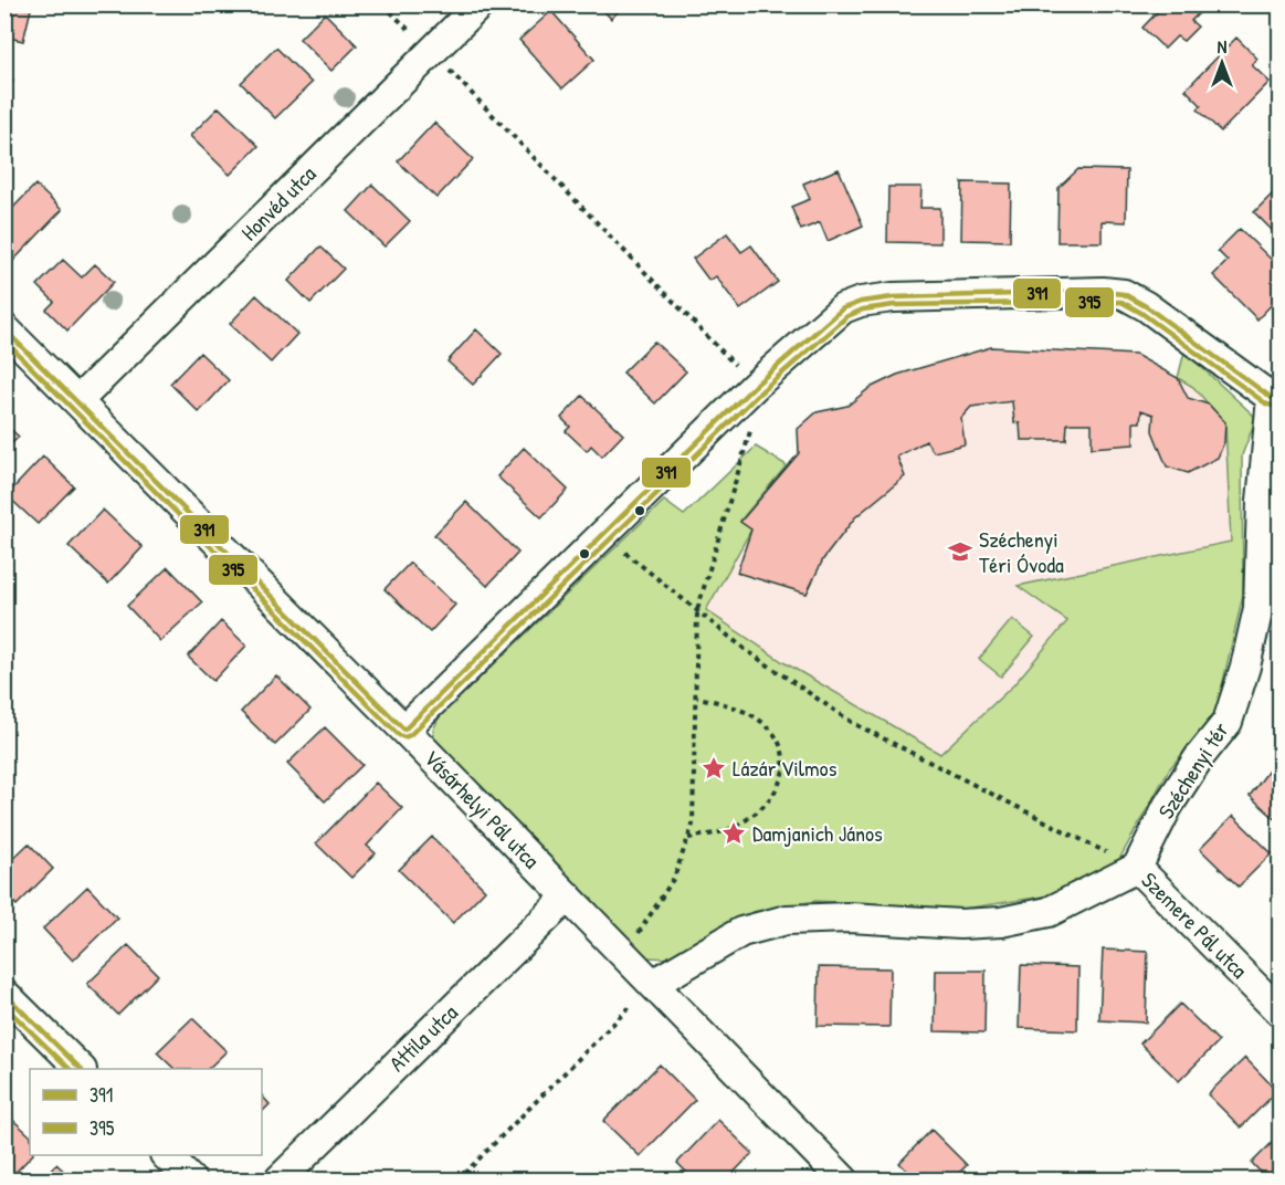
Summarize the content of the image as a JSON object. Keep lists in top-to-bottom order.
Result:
{
  "streets": {
    "street": [
      "Honvéd utca",
      "Széchenyi tér",
      "Vásárhelyi Pál utca",
      "Szemere Pál utca",
      "Attila utca"
    ]
  },
  "crossings": [
    ["Honvéd utca", "Vásárhelyi Pál utca"],
    ["Széchenyi tér", "Vásárhelyi Pál utca"],
    ["Széchenyi tér", "Szemere Pál utca"],
    ["Vásárhelyi Pál utca", "Attila utca"]
  ],
  "places": {
    "school or university": ["Széchenyi Téri Óvoda"],
    "place": ["Lázár Vilmos", "Damjanich János"]
  },
  "lines": ["transit line 391", "transit line 395"],
  "legend": ["391", "395"],
  "north": "top"
}
